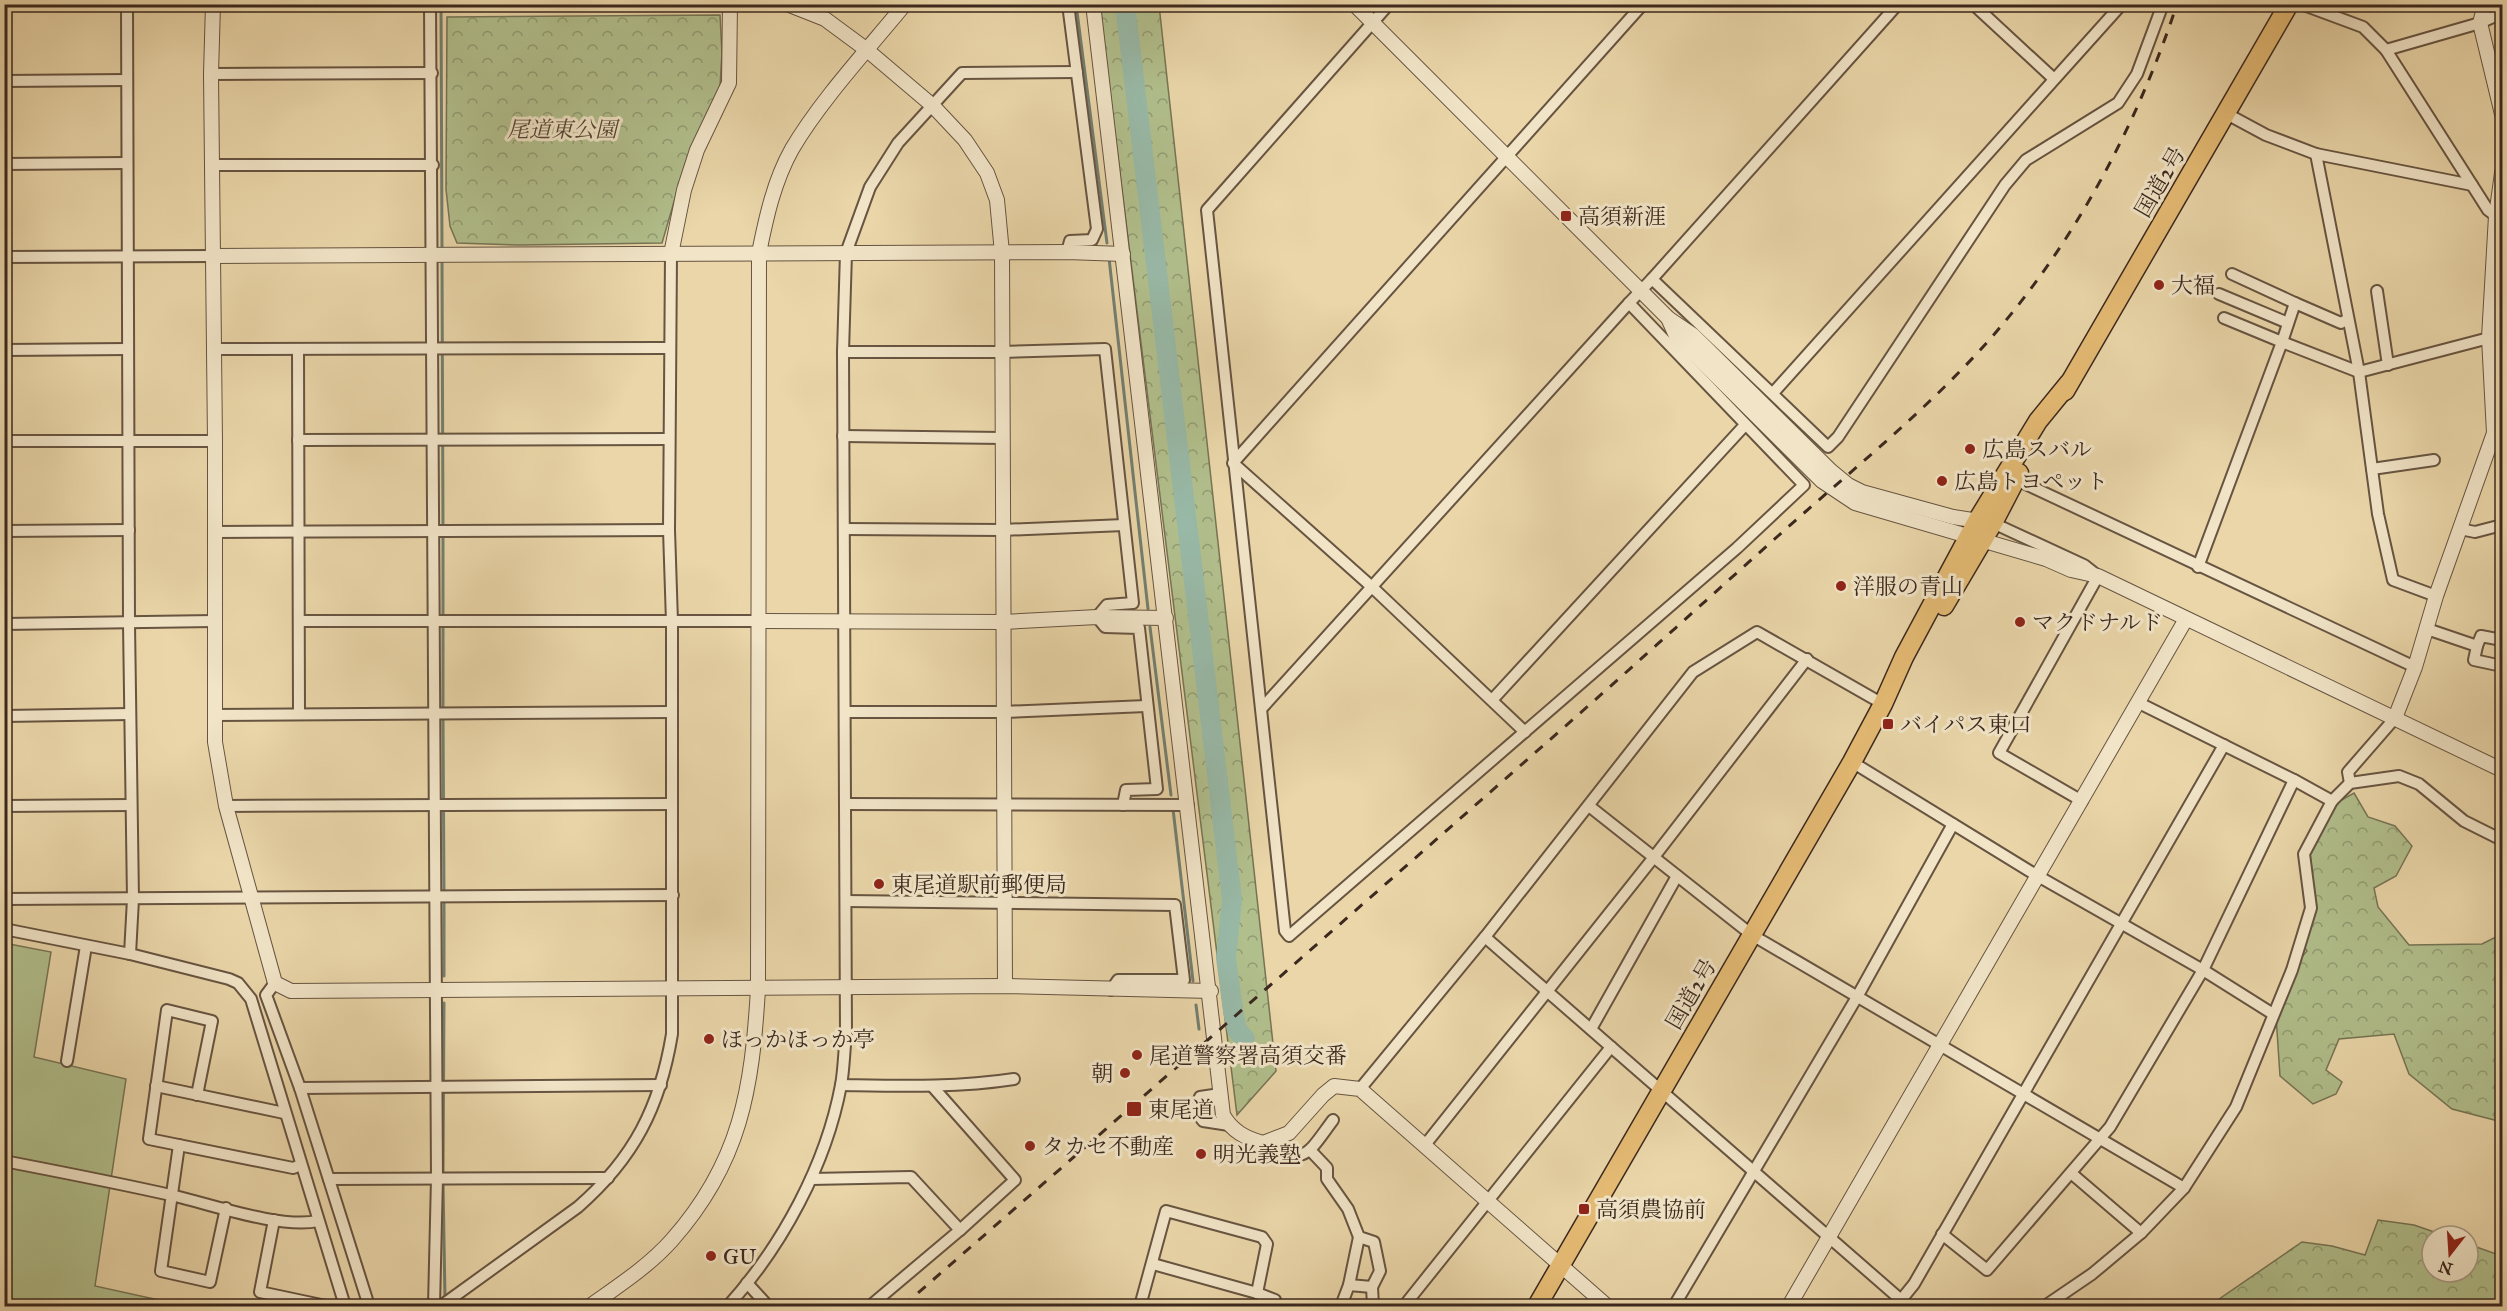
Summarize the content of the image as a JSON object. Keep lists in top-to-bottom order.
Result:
{
  "streets": {
    "highway": ["国道2号"]
  },
  "parks": ["尾道東公園"],
  "places": {
    "transit": [
      "高須新涯",
      "バイパス東口",
      "東尾道",
      "高須農協前"
    ],
    "other": [
      "大福",
      "広島スバル",
      "広島トヨペット",
      "洋服の青山",
      "マクドナルド",
      "東尾道駅前郵便局",
      "ほっかほっか亭",
      "尾道警察署高須交番",
      "朝",
      "タカセ不動産",
      "明光義塾",
      "GU"
    ]
  },
  "north": "bottom"
}
